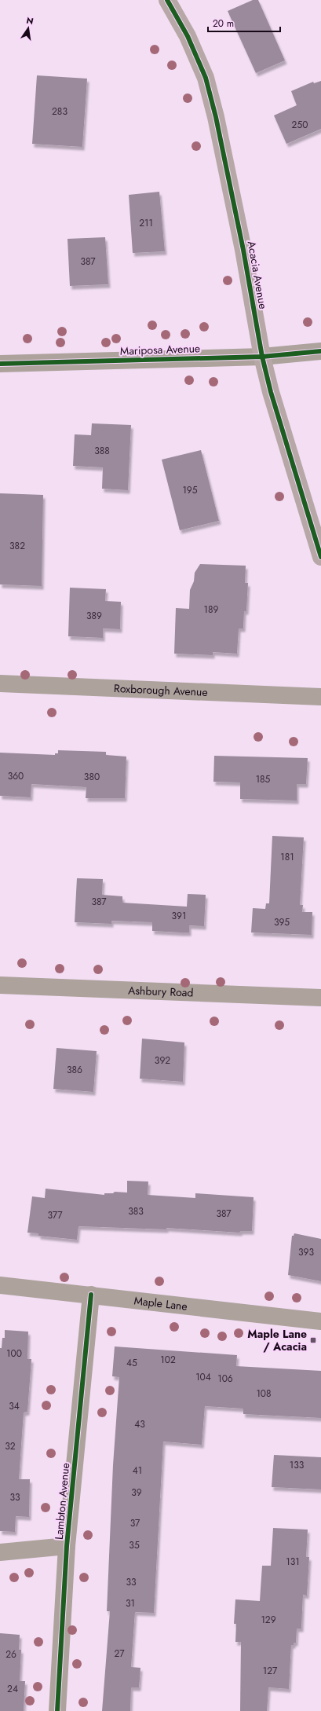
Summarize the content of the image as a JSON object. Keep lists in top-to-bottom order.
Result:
{
  "streets": {
    "street": [
      "Acacia Avenue",
      "Mariposa Avenue",
      "Roxborough Avenue",
      "Ashbury Road",
      "Maple Lane",
      "Lambton Avenue"
    ]
  },
  "crossings": [
    ["Acacia Avenue", "Mariposa Avenue"],
    ["Maple Lane", "Lambton Avenue"]
  ],
  "places": {
    "transit": ["Maple Lane / Acacia"]
  },
  "house_numbers": [
    "283",
    "250",
    "211",
    "387",
    "388",
    "195",
    "382",
    "189",
    "389",
    "360",
    "380",
    "185",
    "181",
    "387",
    "391",
    "395",
    "392",
    "386",
    "383",
    "387",
    "377",
    "393",
    "100",
    "102",
    "45",
    "104",
    "106",
    "108",
    "34",
    "43",
    "32",
    "133",
    "41",
    "39",
    "33",
    "37",
    "35",
    "131",
    "33",
    "31",
    "129",
    "27",
    "26",
    "127",
    "24"
  ],
  "scale_bar": "20 m",
  "north": "top"
}
